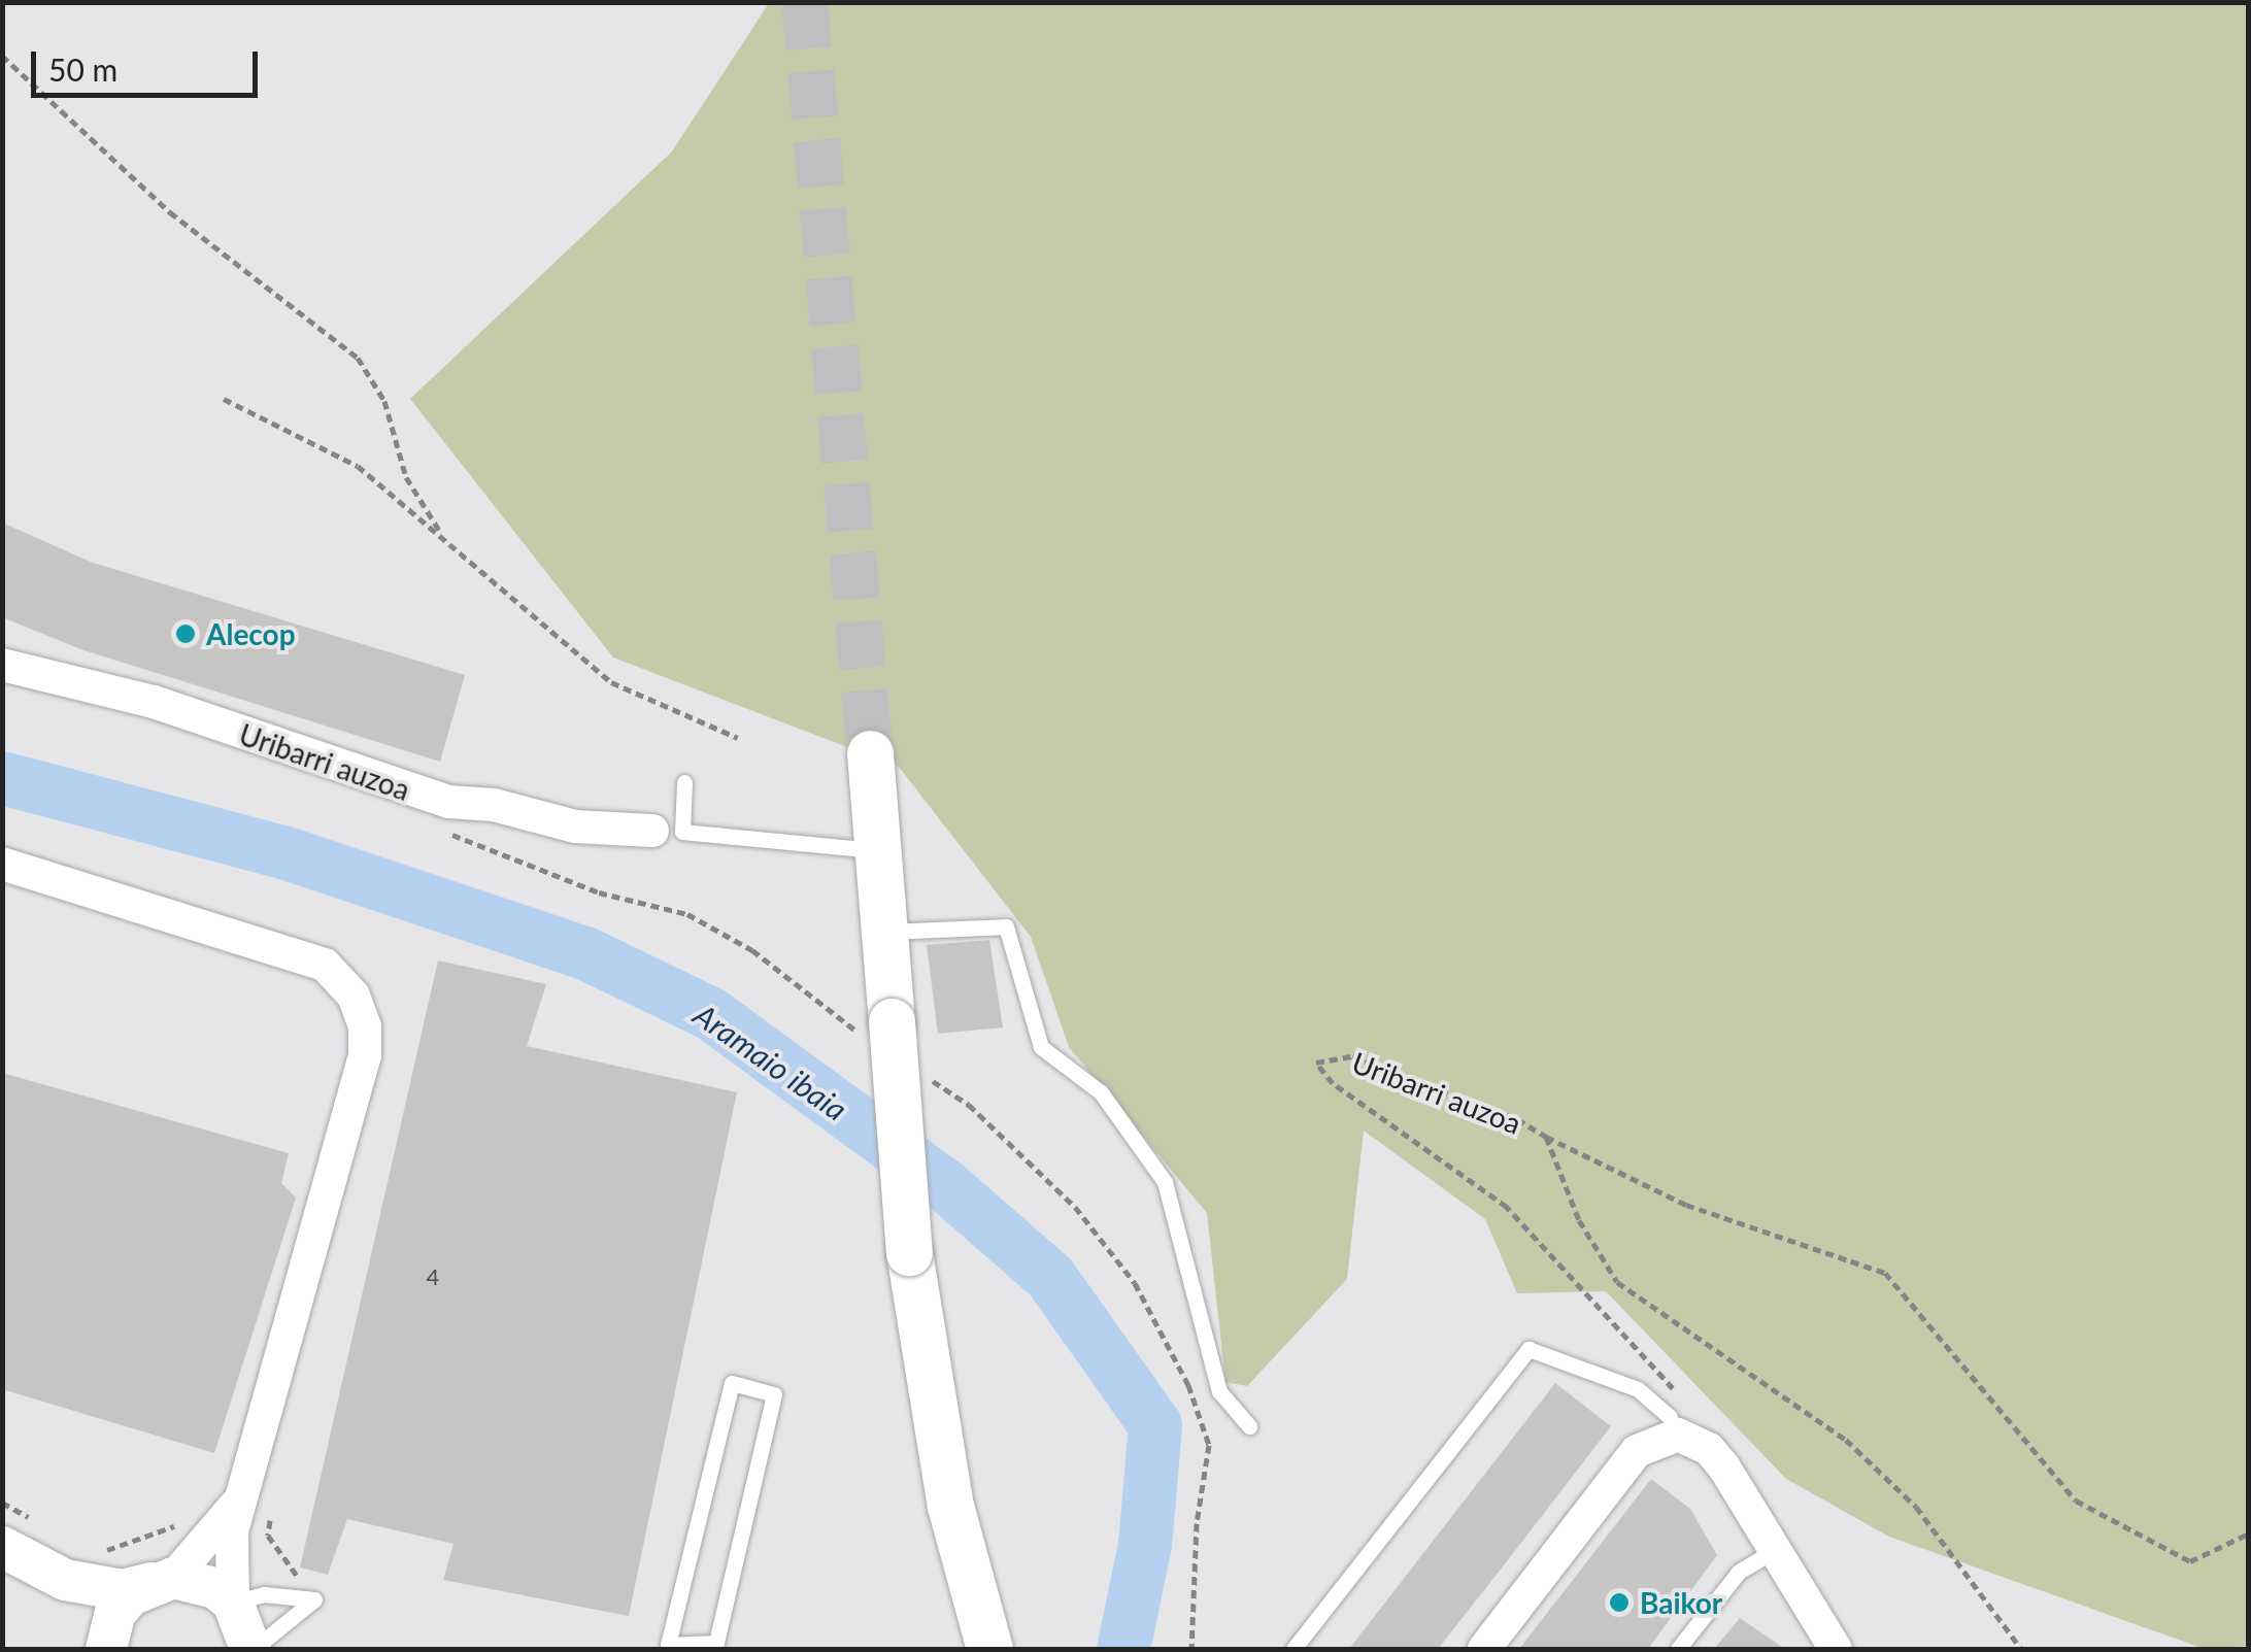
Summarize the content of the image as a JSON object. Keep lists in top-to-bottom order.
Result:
{
  "streets": {
    "street": ["Uribarri auzoa"]
  },
  "water": ["Aramaio ibaia"],
  "places": ["Alecop", "Baikor"],
  "house_numbers": ["4"],
  "scale_bar": "50 m"
}
